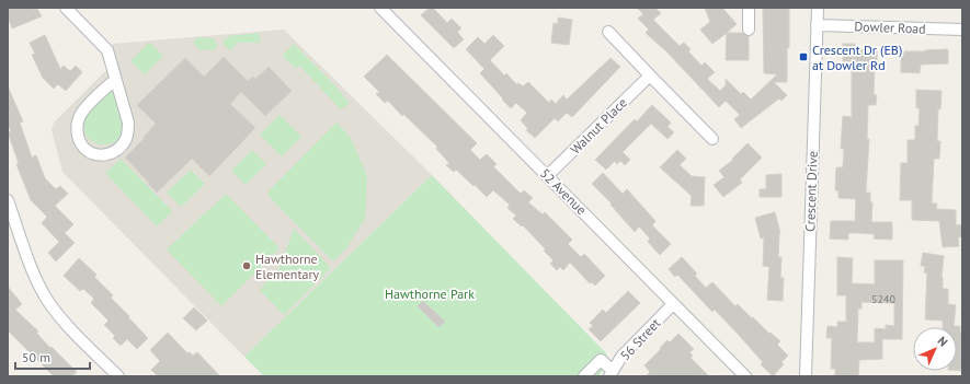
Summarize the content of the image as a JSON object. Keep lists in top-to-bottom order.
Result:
{
  "streets": {
    "street": [
      "Dowler Road",
      "Walnut Place",
      "52 Avenue",
      "Crescent Drive",
      "56 Street"
    ]
  },
  "crossings": [
    ["Dowler Road", "Crescent Drive"],
    ["Walnut Place", "52 Avenue"],
    ["52 Avenue", "56 Street"]
  ],
  "parks": ["Hawthorne Park"],
  "places": {
    "transit": ["Crescent Dr (EB) at Dowler Rd"],
    "other": ["Hawthorne Elementary"]
  },
  "house_numbers": ["5240"],
  "scale_bar": "50 m",
  "north": "top right"
}
